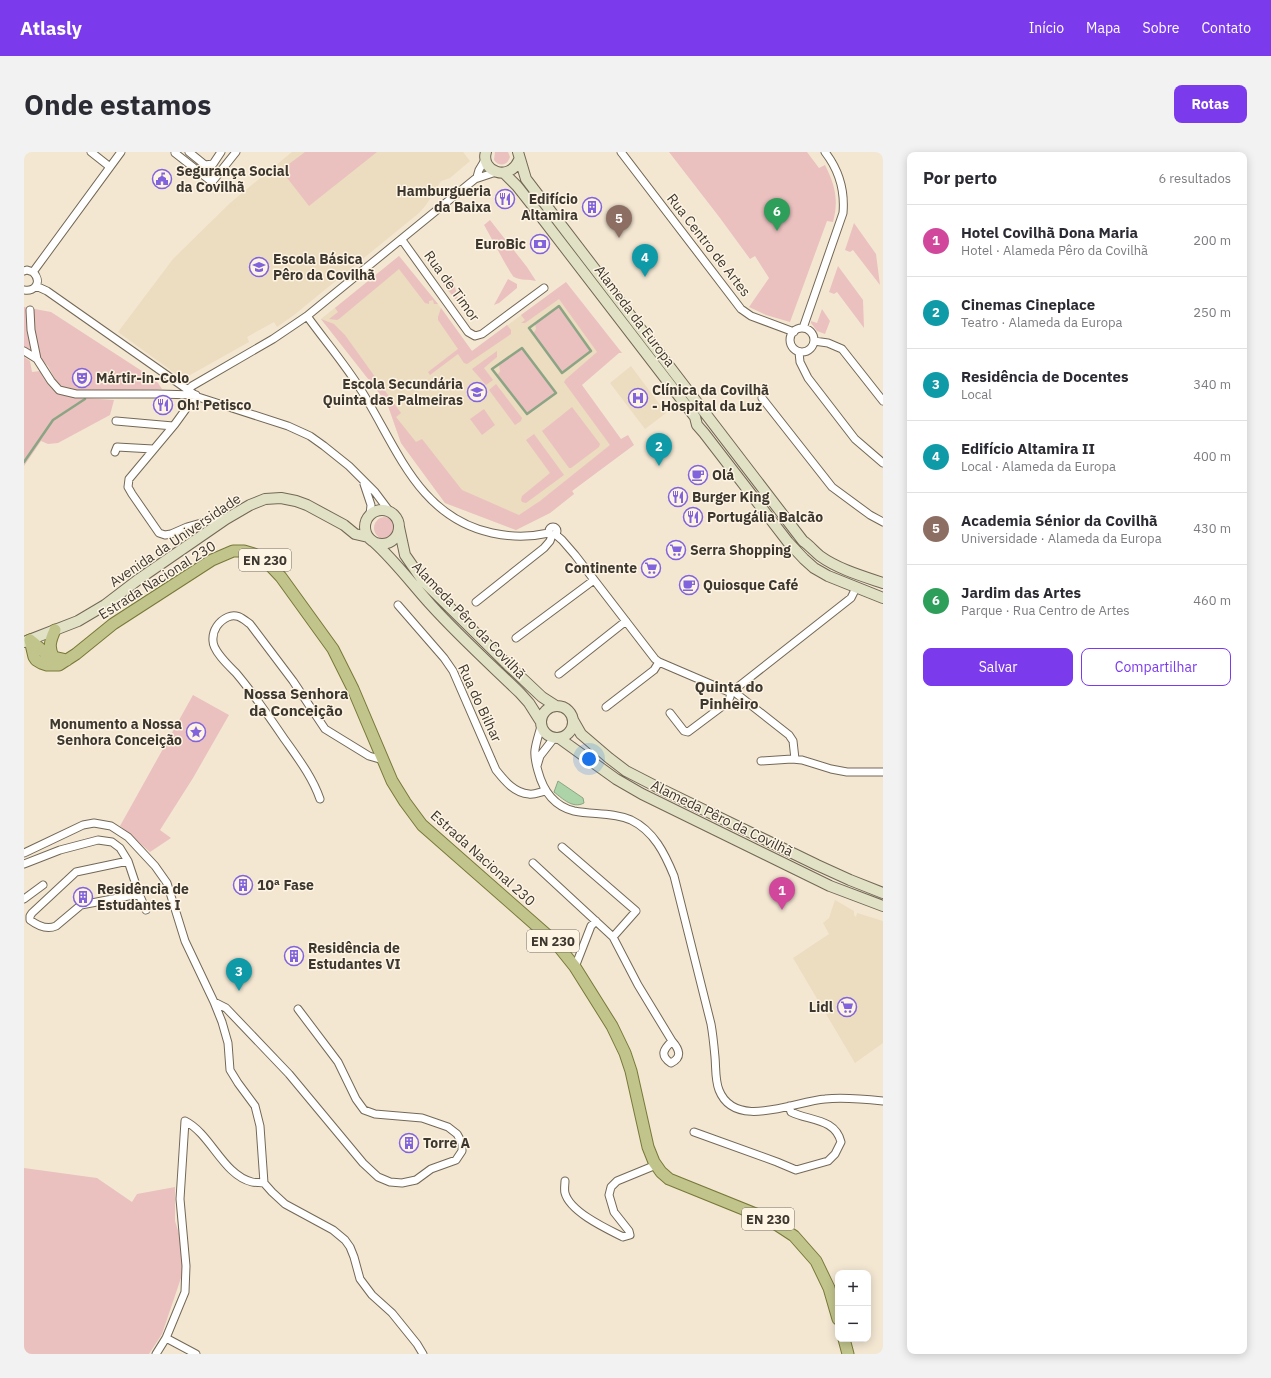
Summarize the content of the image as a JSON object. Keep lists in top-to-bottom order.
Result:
{
  "streets": {
    "main road": [
      "Alameda da Europa",
      "Avenida da Universidade",
      "EN 230",
      "Estrada Nacional 230",
      "Alameda Pêro da Covilhã"
    ],
    "street": ["Rua Centro de Artes", "Rua de Timor", "Rua do Bilhar"]
  },
  "crossings": [
    ["Avenida da Universidade", "Alameda Pêro da Covilhã"],
    ["EN 230", "Estrada Nacional 230"]
  ],
  "districts": ["Quinta do Pinheiro", "Nossa Senhora da Conceição"],
  "places": {
    "public building": ["Segurança Social da Covilhã"],
    "restaurant": [
      "Hamburgueria da Baixa",
      "Oh! Petisco",
      "Burger King",
      "Portugália Balcão"
    ],
    "building": [
      "Edifício Altamira",
      "10ª Fase",
      "Residência de Estudantes I",
      "Residência de Estudantes VI",
      "Torre A"
    ],
    "bank": ["EuroBic"],
    "school or university": ["Escola Básica Pêro da Covilhã", "Escola Secundária Quinta das Palmeiras"],
    "theatre": ["Mártir-in-Colo"],
    "hospital": ["Clínica da Covilhã - Hospital da Luz"],
    "cafe": ["Olá", "Quiosque Café"],
    "supermarket": ["Serra Shopping", "Continente", "Lidl"],
    "place": ["Monumento a Nossa Senhora Conceição"]
  },
  "page": {
    "header": "Atlasly",
    "nav": [
      "Início",
      "Mapa",
      "Sobre",
      "Contato"
    ],
    "buttons": [
      "Rotas",
      ["Salvar", "Compartilhar"]
    ],
    "title": "Onde estamos",
    "heading": ["Por perto", "6 resultados"],
    "pins": [
      "6",
      "5",
      "4",
      "2",
      "1",
      "3"
    ],
    "list": [
      {
        "mark": "1",
        "name": "Hotel Covilhã Dona Maria",
        "note": "Hotel · Alameda Pêro da Covilhã",
        "value": "200 m"
      },
      {
        "mark": "2",
        "name": "Cinemas Cineplace",
        "note": "Teatro · Alameda da Europa",
        "value": "250 m"
      },
      {
        "mark": "3",
        "name": "Residência de Docentes",
        "note": "Local",
        "value": "340 m"
      },
      {
        "mark": "4",
        "name": "Edifício Altamira II",
        "note": "Local · Alameda da Europa",
        "value": "400 m"
      },
      {
        "mark": "5",
        "name": "Academia Sénior da Covilhã",
        "note": "Universidade · Alameda da Europa",
        "value": "430 m"
      },
      {
        "mark": "6",
        "name": "Jardim das Artes",
        "note": "Parque · Rua Centro de Artes",
        "value": "460 m"
      }
    ],
    "map_buttons": ["+", "−"]
  }
}
